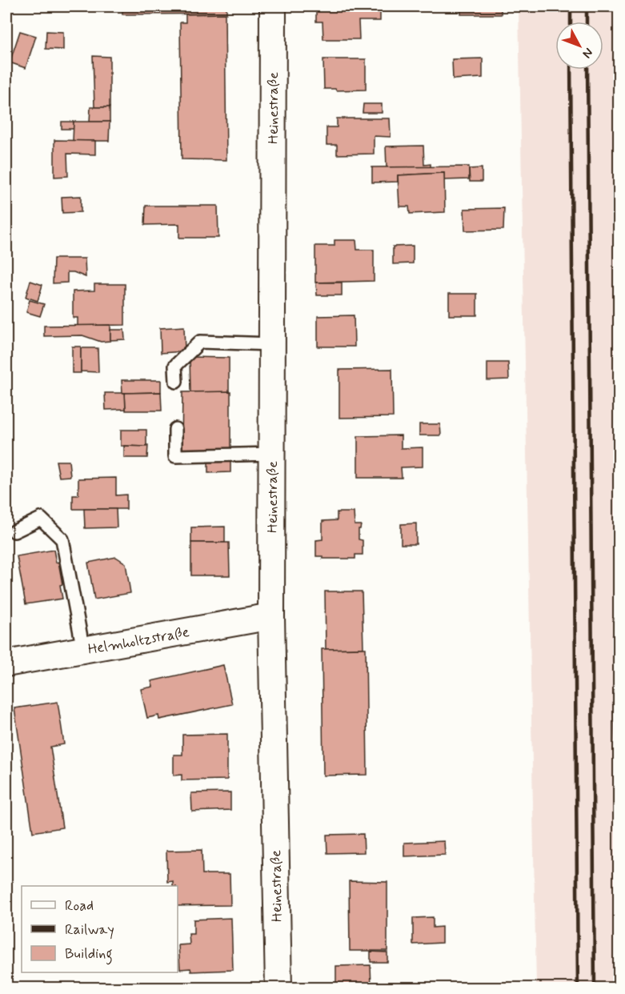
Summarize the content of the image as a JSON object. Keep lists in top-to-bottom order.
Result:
{
  "streets": {
    "street": ["Heinestraße", "Helmholtzstraße"]
  },
  "crossings": [
    ["Heinestraße", "Helmholtzstraße"]
  ],
  "legend": ["Road", "Railway", "Building"],
  "north": "bottom right"
}
